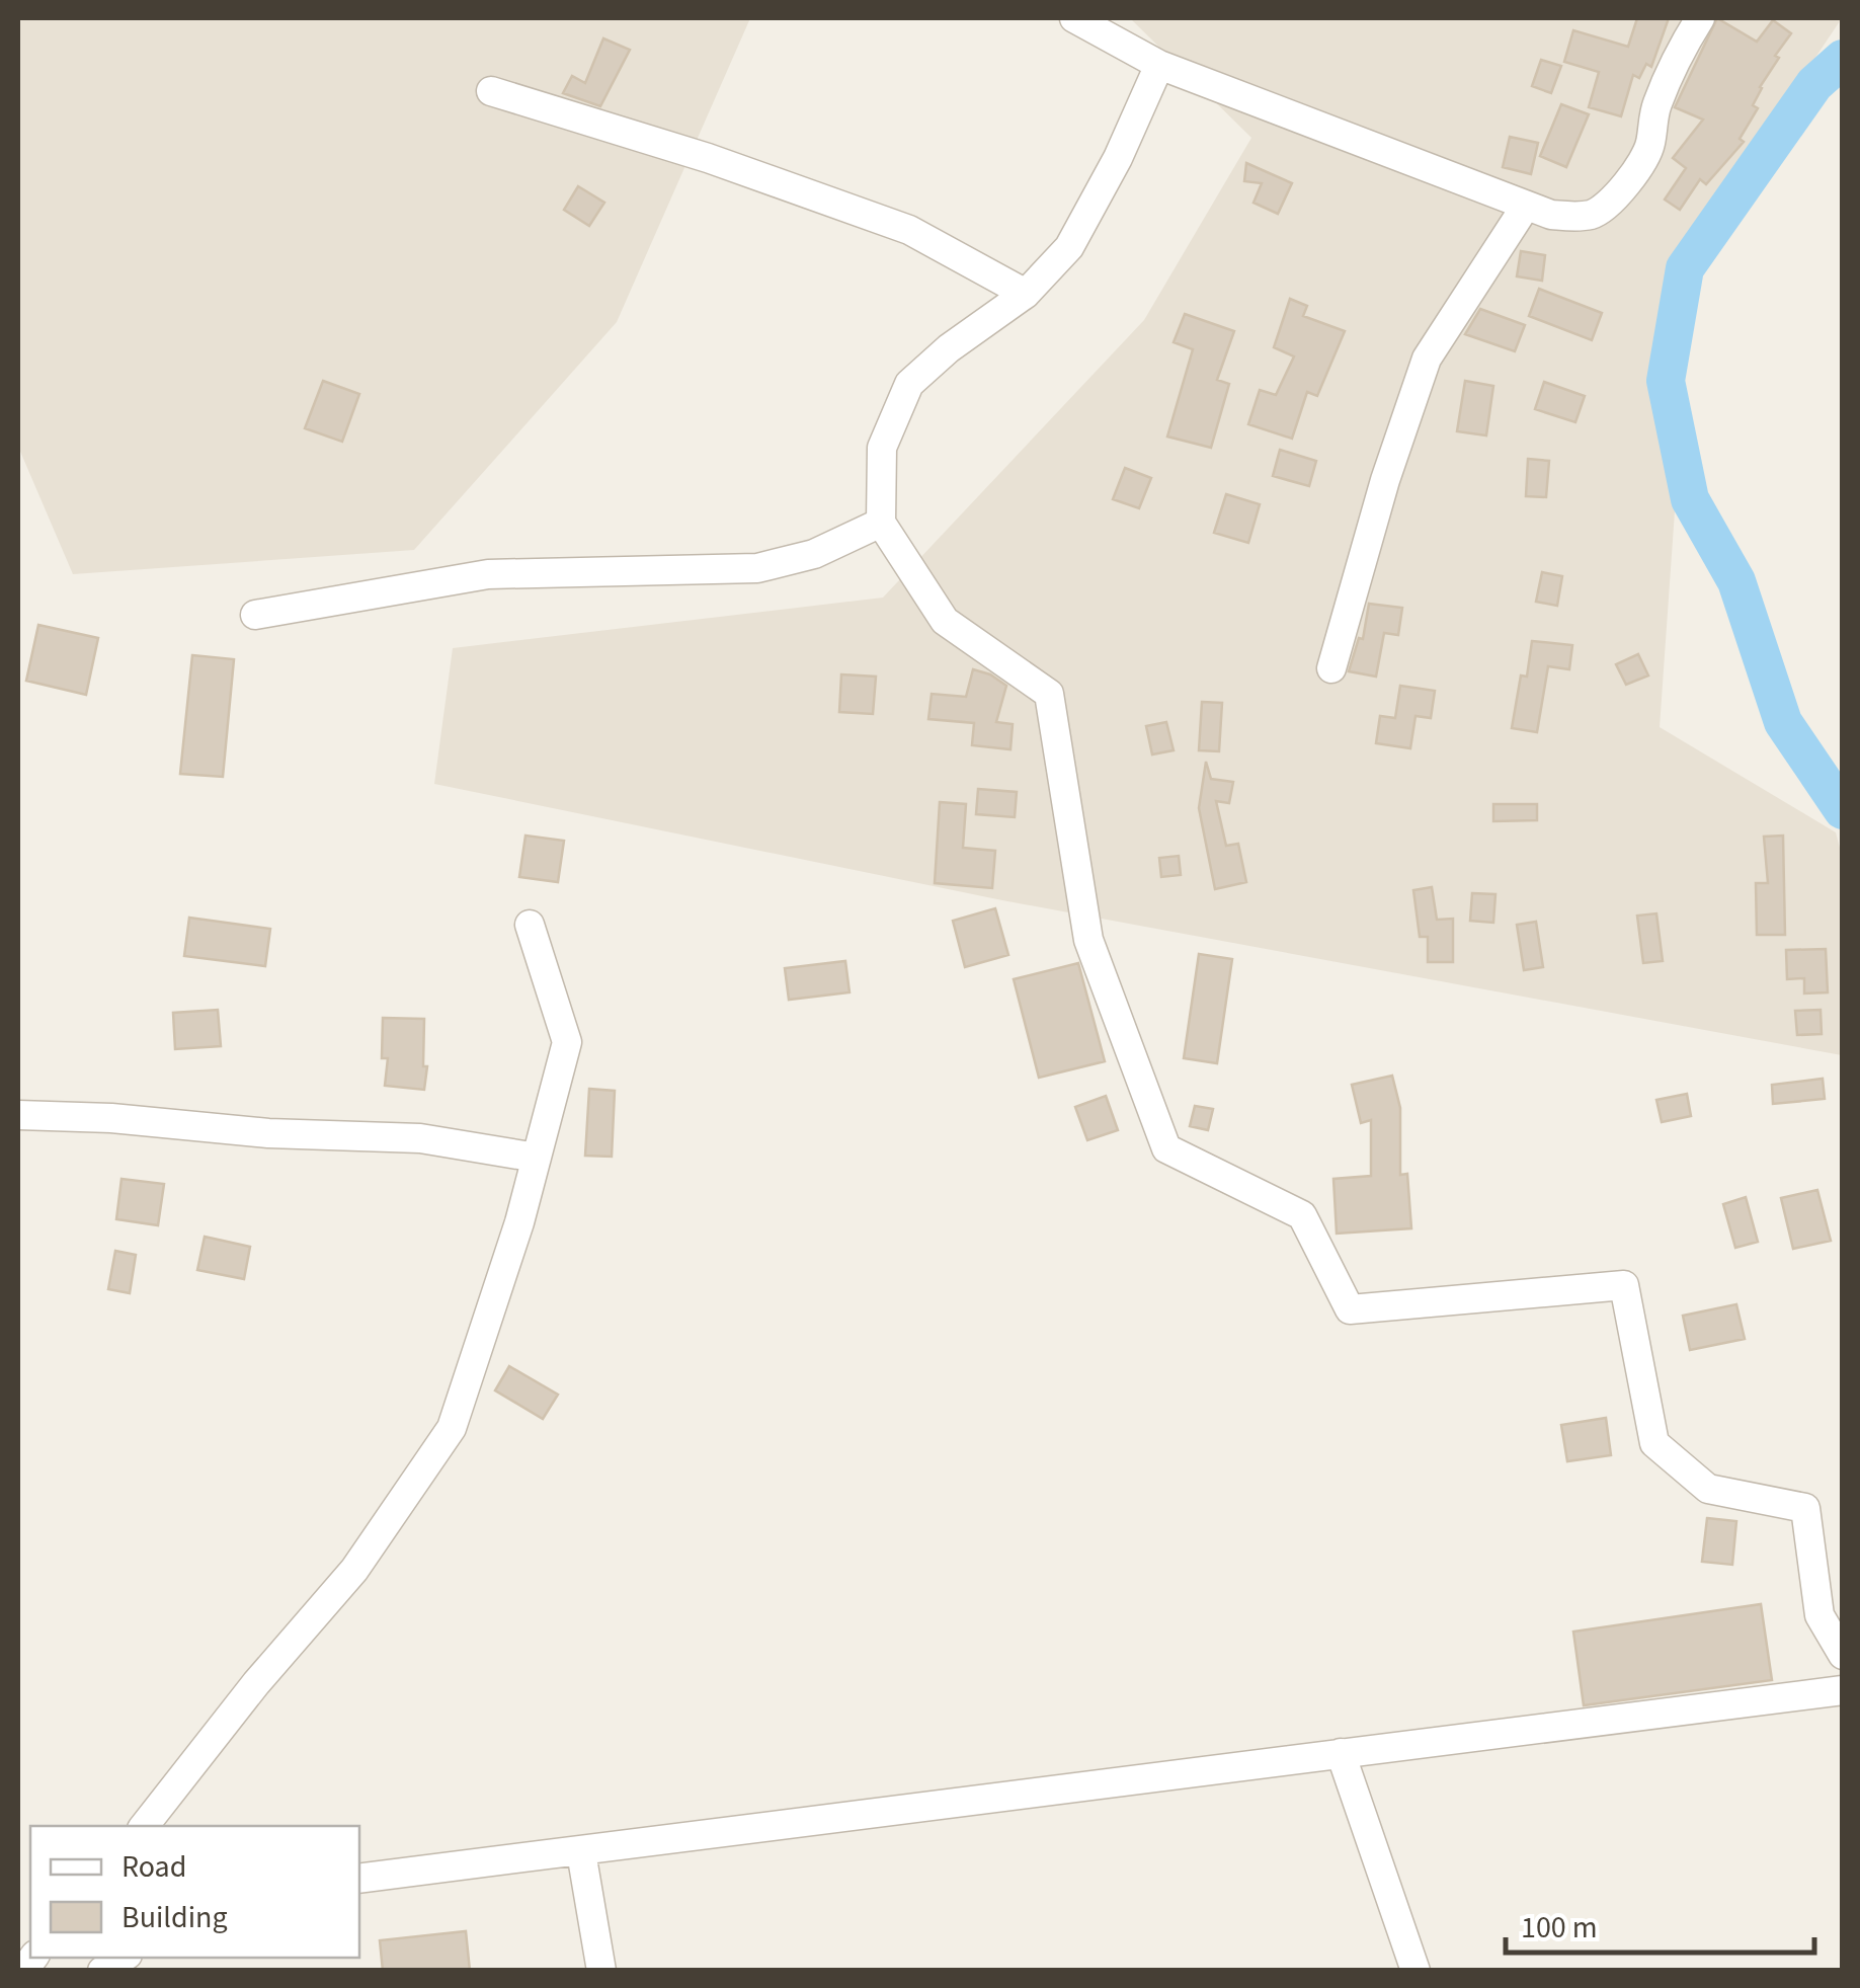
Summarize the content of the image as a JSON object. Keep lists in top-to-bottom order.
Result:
{
  "legend": ["Road", "Building"],
  "scale_bar": "100 m"
}
